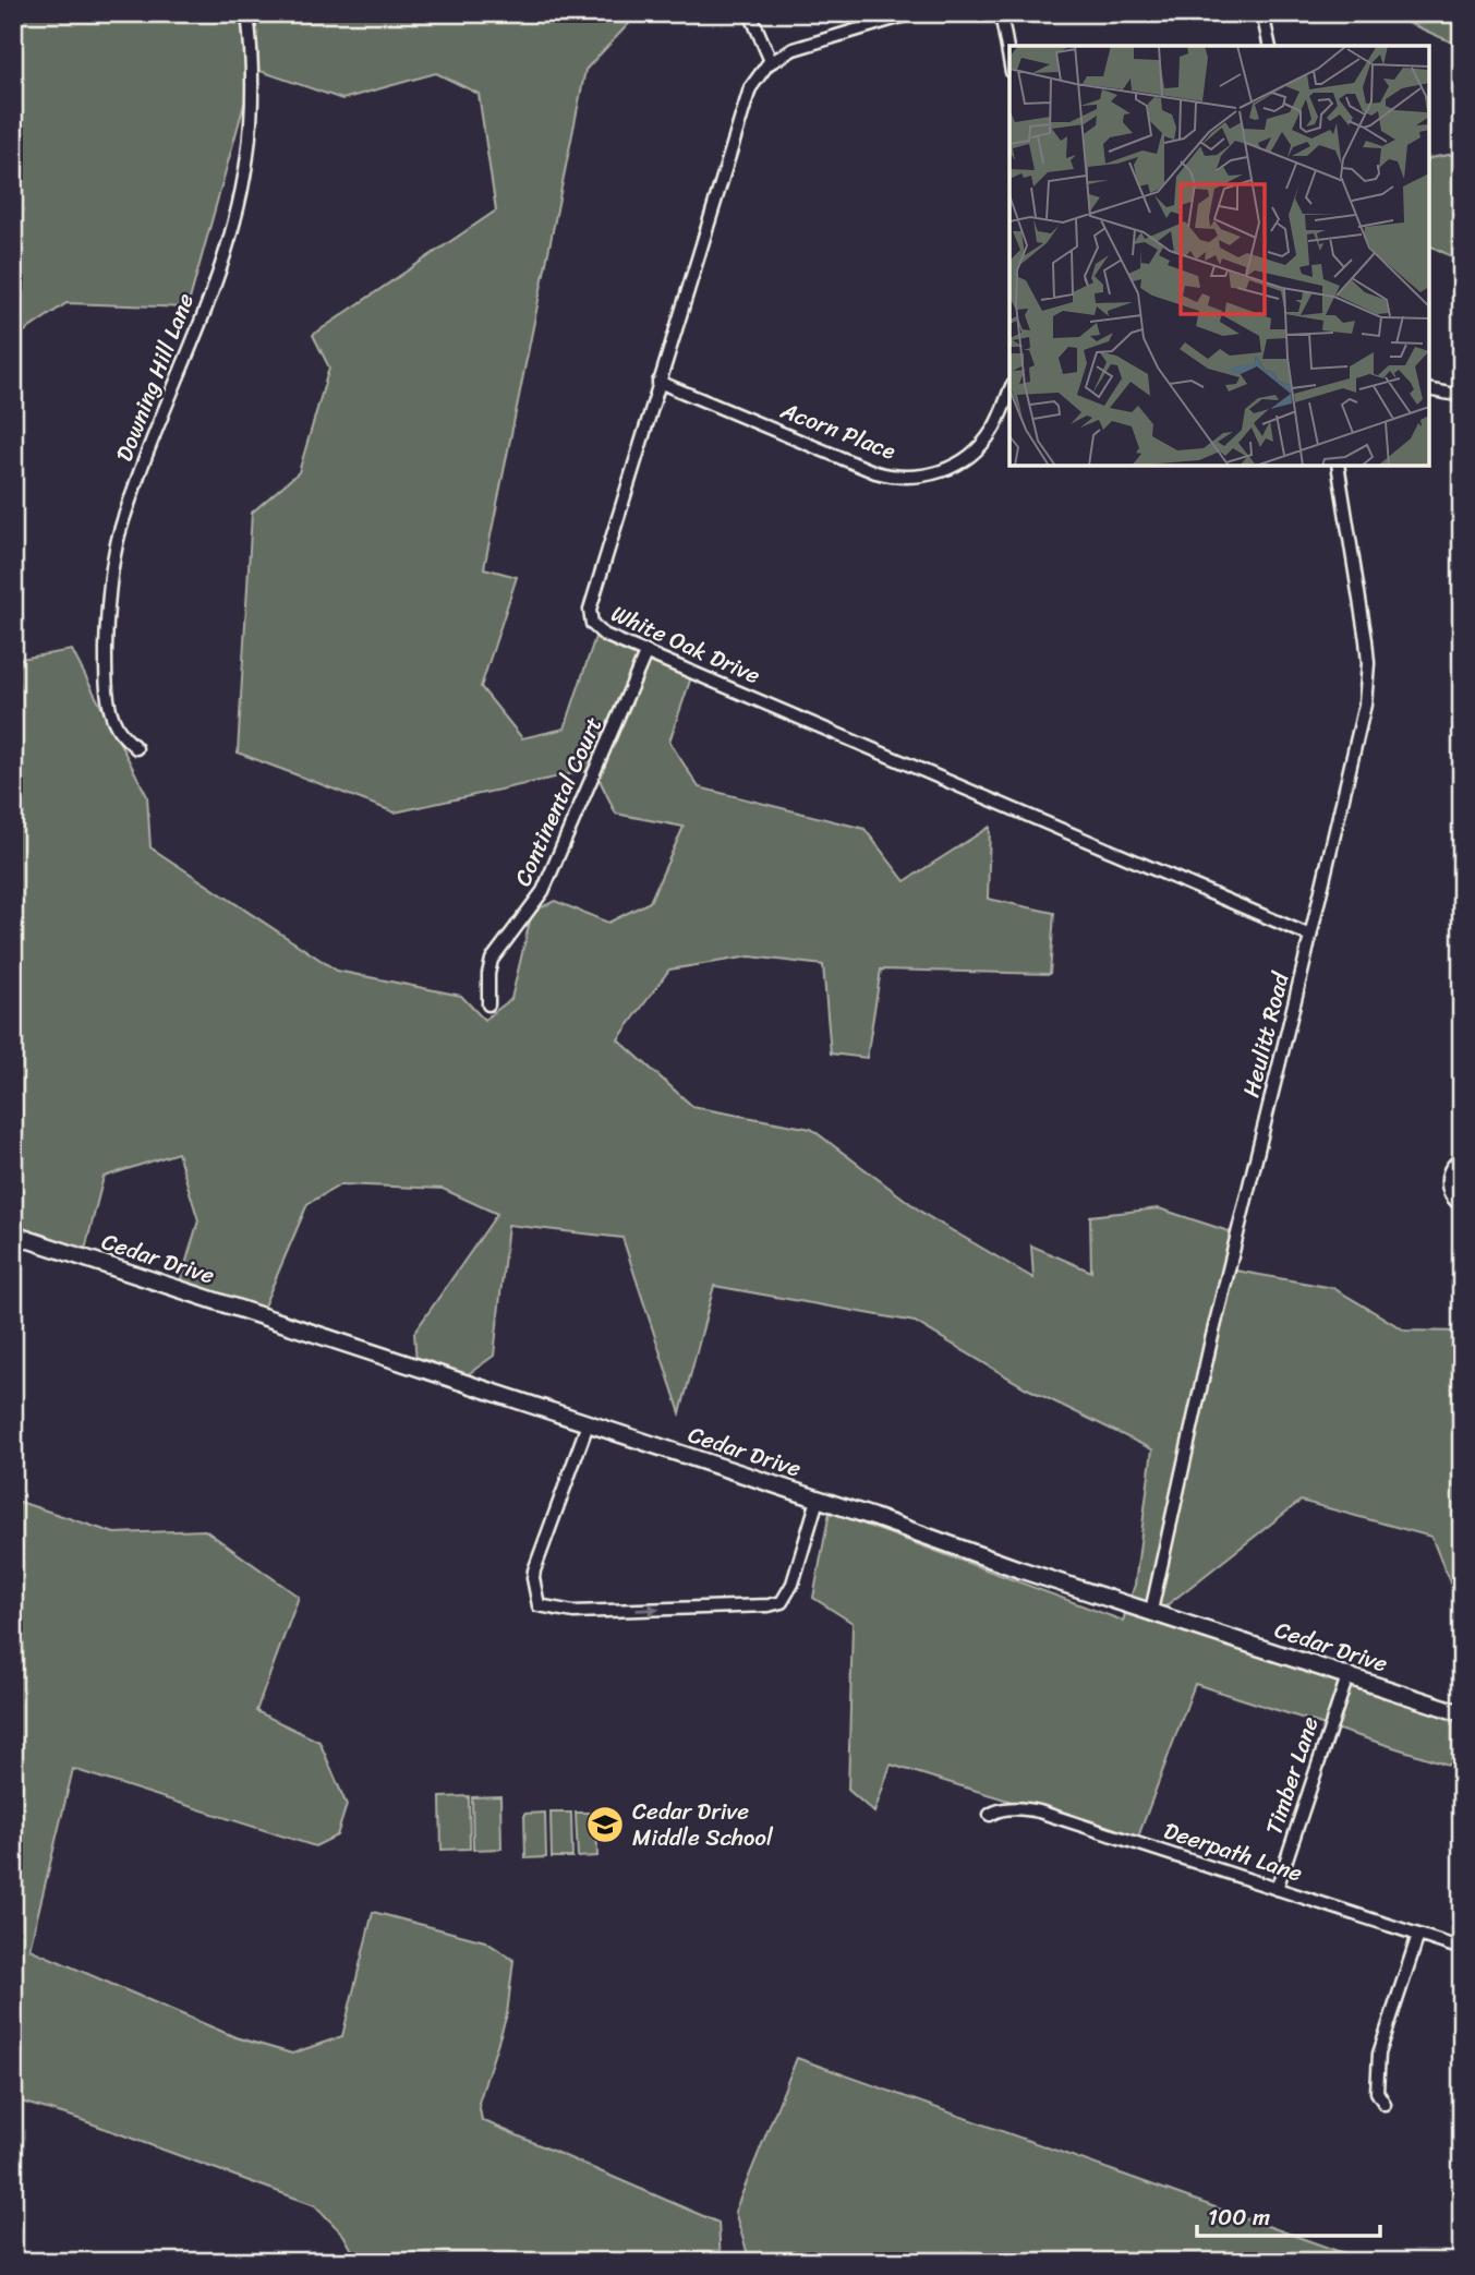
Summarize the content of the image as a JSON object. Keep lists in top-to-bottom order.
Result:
{
  "streets": {
    "street": [
      "Downing Hill Lane",
      "Acorn Place",
      "White Oak Drive",
      "Continental Court",
      "Heulitt Road",
      "Cedar Drive",
      "Timber Lane",
      "Deerpath Lane"
    ]
  },
  "crossings": [
    ["Acorn Place", "White Oak Drive"],
    ["White Oak Drive", "Continental Court"],
    ["White Oak Drive", "Heulitt Road"],
    ["Heulitt Road", "Cedar Drive"],
    ["Cedar Drive", "Timber Lane"],
    ["Timber Lane", "Deerpath Lane"]
  ],
  "places": {
    "school or university": ["Cedar Drive Middle School"]
  },
  "scale_bar": "100 m"
}
